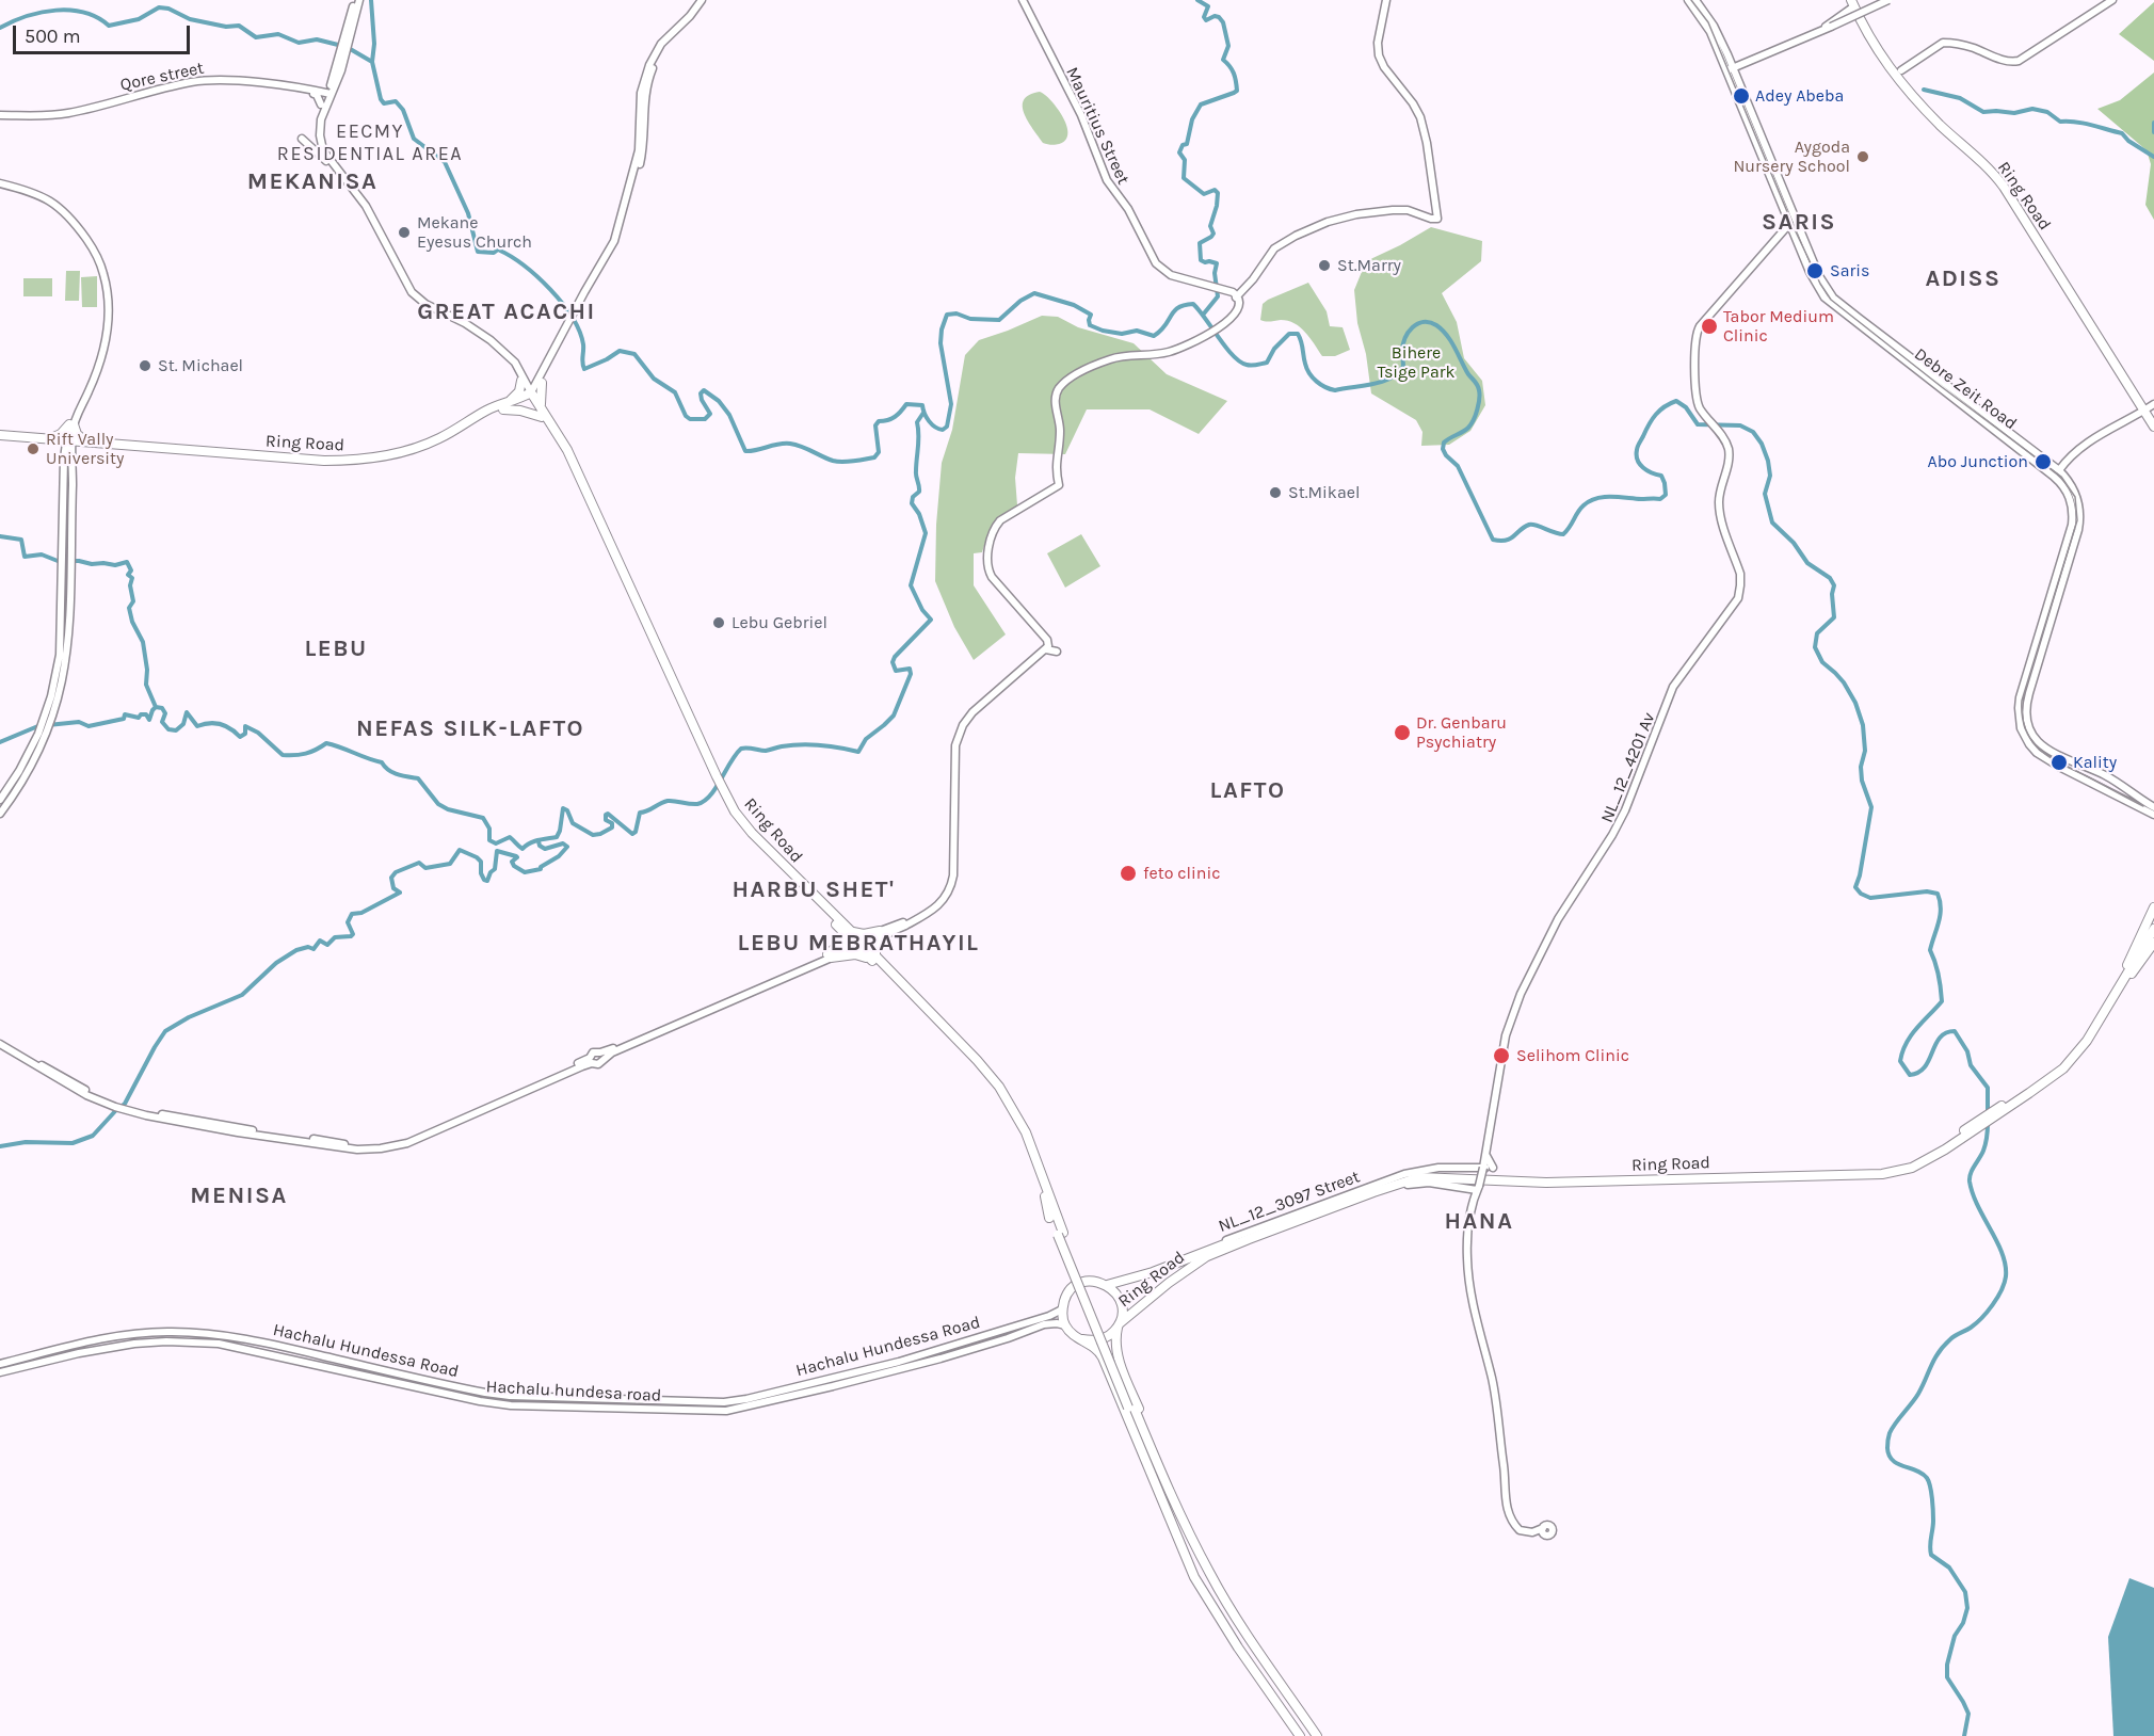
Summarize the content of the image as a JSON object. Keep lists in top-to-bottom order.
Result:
{
  "streets": {
    "highway": ["Ring Road"],
    "main road": [
      "Qore street",
      "Mauritius Street",
      "Debre Zeit Road",
      "NL_12_4201 Av",
      "NL_12_3097 Street",
      "Hachalu Hundessa Road",
      "Hachalu hundesa road"
    ]
  },
  "crossings": [
    ["Ring Road", "NL_12_3097 Street"],
    ["Ring Road", "Hachalu Hundessa Road"],
    ["Ring Road", "Hachalu hundesa road"],
    ["Debre Zeit Road", "NL_12_4201 Av"],
    ["NL_12_4201 Av", "NL_12_3097 Street"],
    ["Hachalu Hundessa Road", "Hachalu hundesa road"]
  ],
  "districts": [
    "EECMY RESIDENTIAL AREA",
    "MEKANISA",
    "SARIS",
    "ADISS",
    "GREAT ACACHI",
    "LEBU",
    "NEFAS SILK-LAFTO",
    "LAFTO",
    "HARBU SHET'",
    "LEBU MEBRATHAYIL",
    "MENISA",
    "HANA"
  ],
  "parks": ["Bihere Tsige Park"],
  "places": [
    "Adey Abeba",
    "Aygoda Nursery School",
    "Mekane Eyesus Church",
    "St.Marry",
    "Saris",
    "Tabor Medium Clinic",
    "St. Michael",
    "Rift Vally University",
    "Abo Junction",
    "St.Mikael",
    "Lebu Gebriel",
    "Dr. Genbaru Psychiatry",
    "Kality",
    "feto clinic",
    "Selihom Clinic"
  ],
  "scale_bar": "500 m"
}
